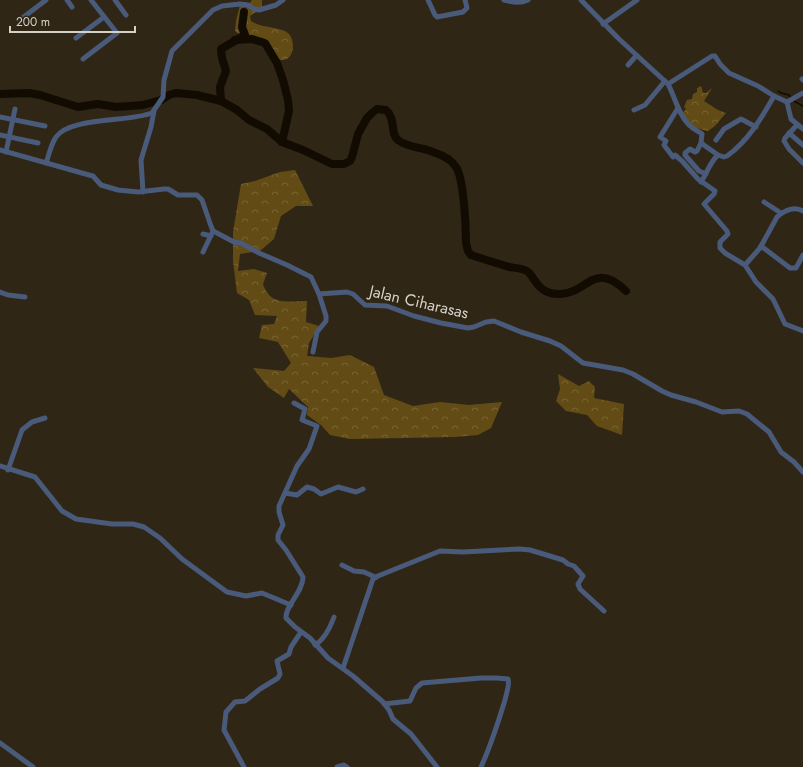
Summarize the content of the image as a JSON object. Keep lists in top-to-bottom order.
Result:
{
  "streets": {
    "street": ["Jalan Ciharasas"]
  },
  "scale_bar": "200 m"
}
